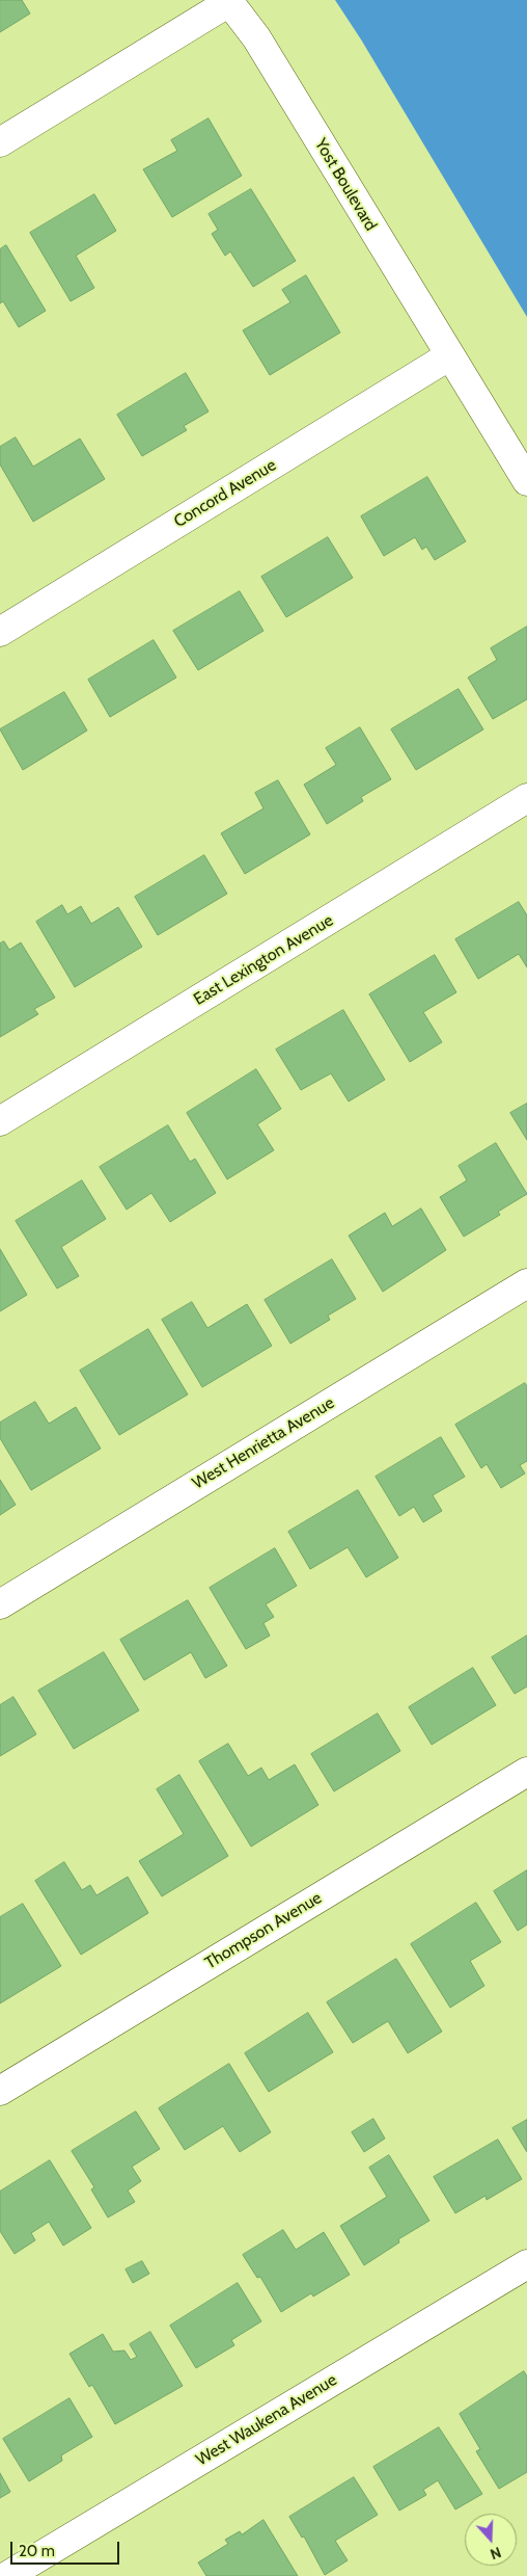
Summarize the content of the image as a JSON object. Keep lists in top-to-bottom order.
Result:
{
  "streets": {
    "street": [
      "Yost Boulevard",
      "Concord Avenue",
      "East Lexington Avenue",
      "West Henrietta Avenue",
      "Thompson Avenue",
      "West Waukena Avenue"
    ]
  },
  "crossings": [
    ["Yost Boulevard", "Concord Avenue"]
  ],
  "scale_bar": "20 m",
  "north": "bottom"
}
